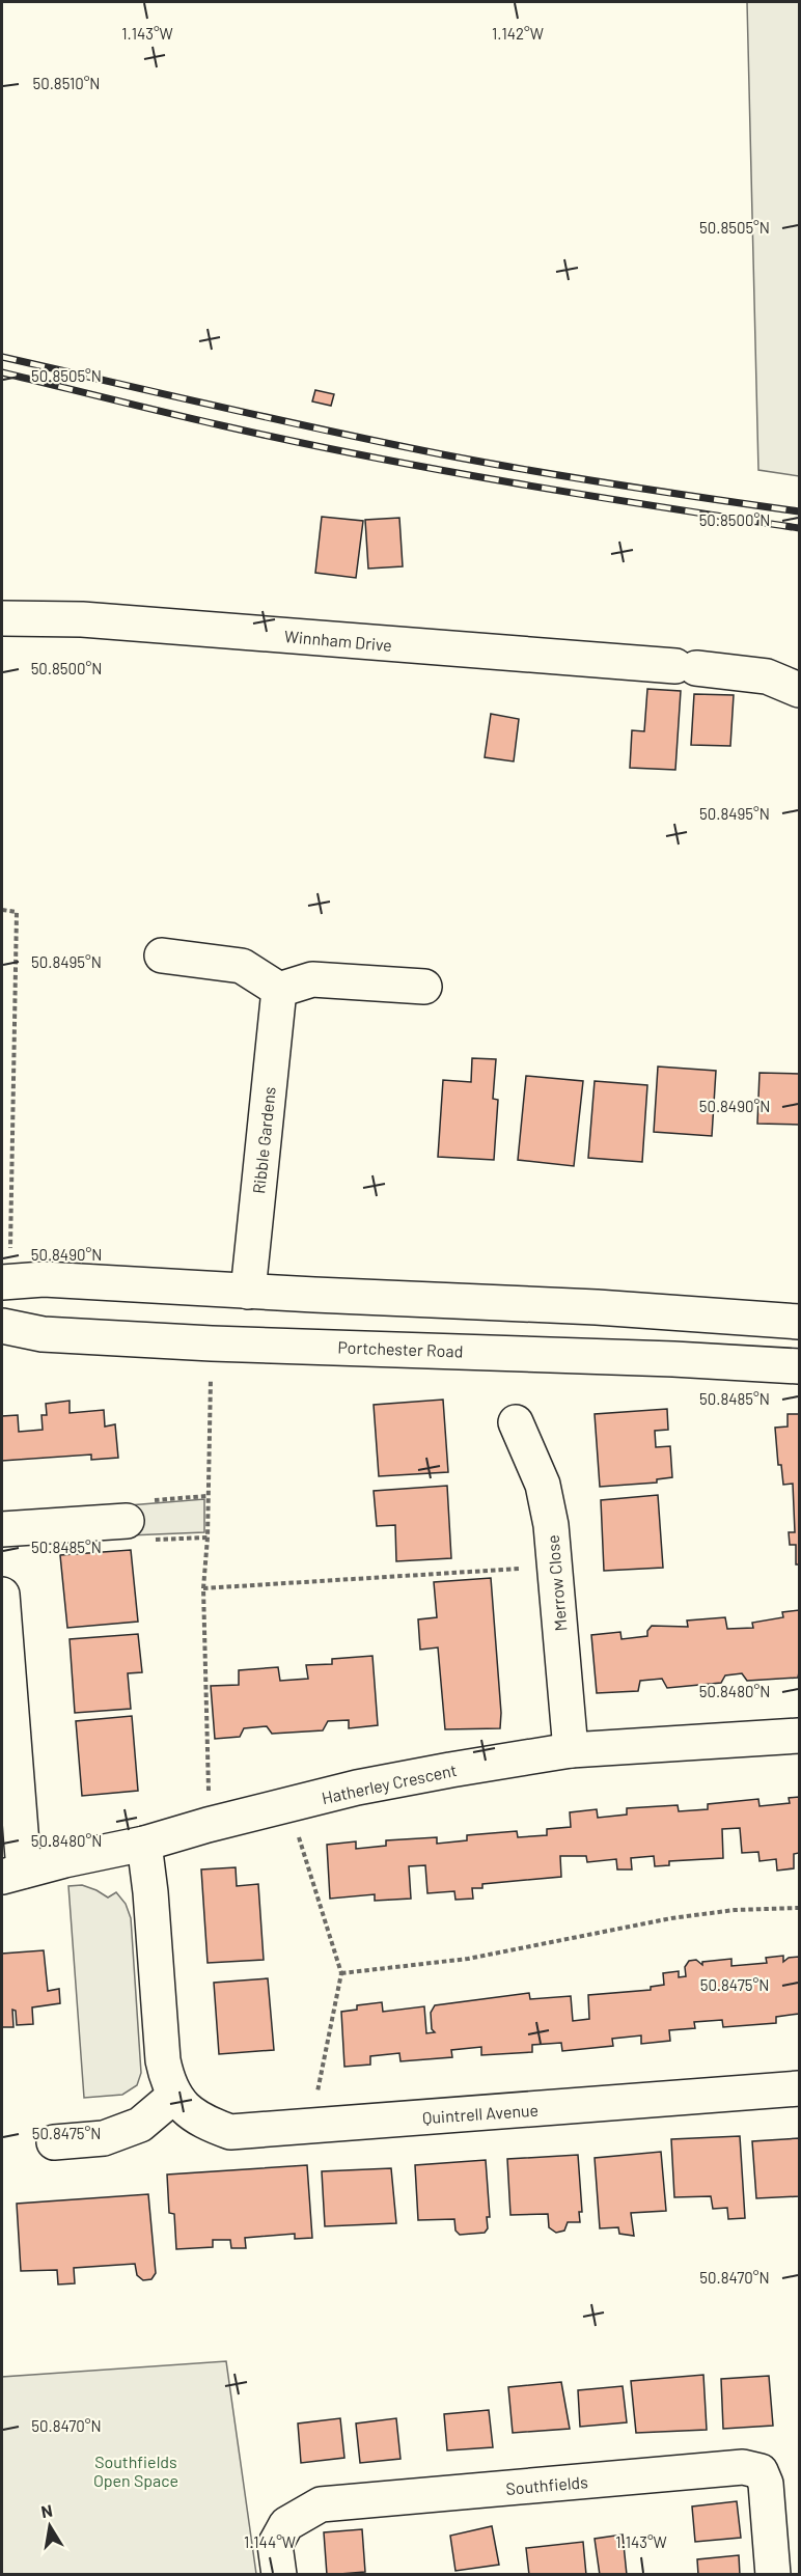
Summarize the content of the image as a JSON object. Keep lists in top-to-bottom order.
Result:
{
  "streets": {
    "street": [
      "Winnham Drive",
      "Ribble Gardens",
      "Portchester Road",
      "Merrow Close",
      "Hatherley Crescent",
      "Quintrell Avenue",
      "Southfields"
    ]
  },
  "crossings": [
    ["Merrow Close", "Hatherley Crescent"],
    ["Hatherley Crescent", "Quintrell Avenue"]
  ],
  "parks": ["Southfields Open Space"],
  "north": "top",
  "coordinates": [
    "1.142°W",
    "1.143°W",
    "50.8510°N",
    "50.8505°N",
    "50.8500°N",
    "50.8495°N",
    "50.8490°N",
    "50.8485°N",
    "50.8480°N",
    "50.8475°N",
    "50.8470°N",
    "1.144°W"
  ]
}
